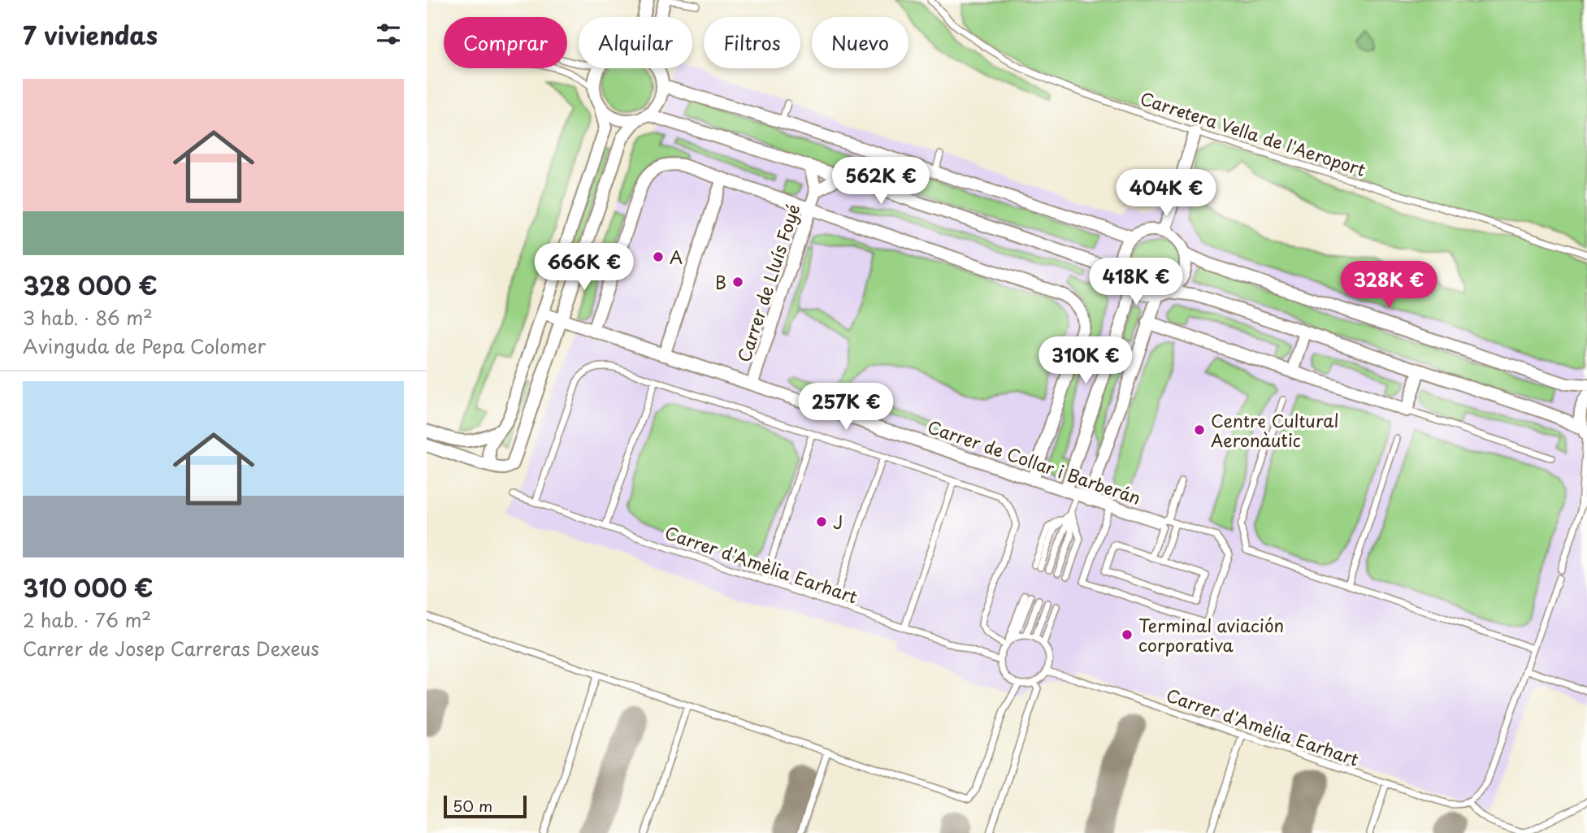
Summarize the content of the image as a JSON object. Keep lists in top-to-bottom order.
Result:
{
  "streets": {
    "street": ["Carrer de Lluís Foyé", "Carrer de Collar i Barberán"],
    "lane": ["Carretera Vella de l'Aeroport", "Carrer d'Amèlia Earhart"]
  },
  "crossings": [
    ["Carrer de Lluís Foyé", "Carrer de Collar i Barberán"]
  ],
  "places": [
    "A",
    "B",
    "Centre Cultural Aeronàutic",
    "J",
    "Terminal aviación corporativa"
  ],
  "scale_bar": "50 m",
  "page": {
    "heading": "7 viviendas",
    "chip": [
      "Comprar",
      "Alquilar",
      "Filtros",
      "Nuevo"
    ],
    "list": [
      {
        "name": "328 000 €",
        "note": "3 hab. · 86 m² · Avinguda de Pepa Colomer"
      },
      {
        "name": "310 000 €",
        "note": "2 hab. · 76 m² · Carrer de Josep Carreras Dexeus"
      }
    ],
    "price": [
      "562K €",
      "404K €",
      "666K €",
      "418K €",
      "328K €",
      "310K €",
      "257K €"
    ],
    "scale": "50 m"
  }
}
